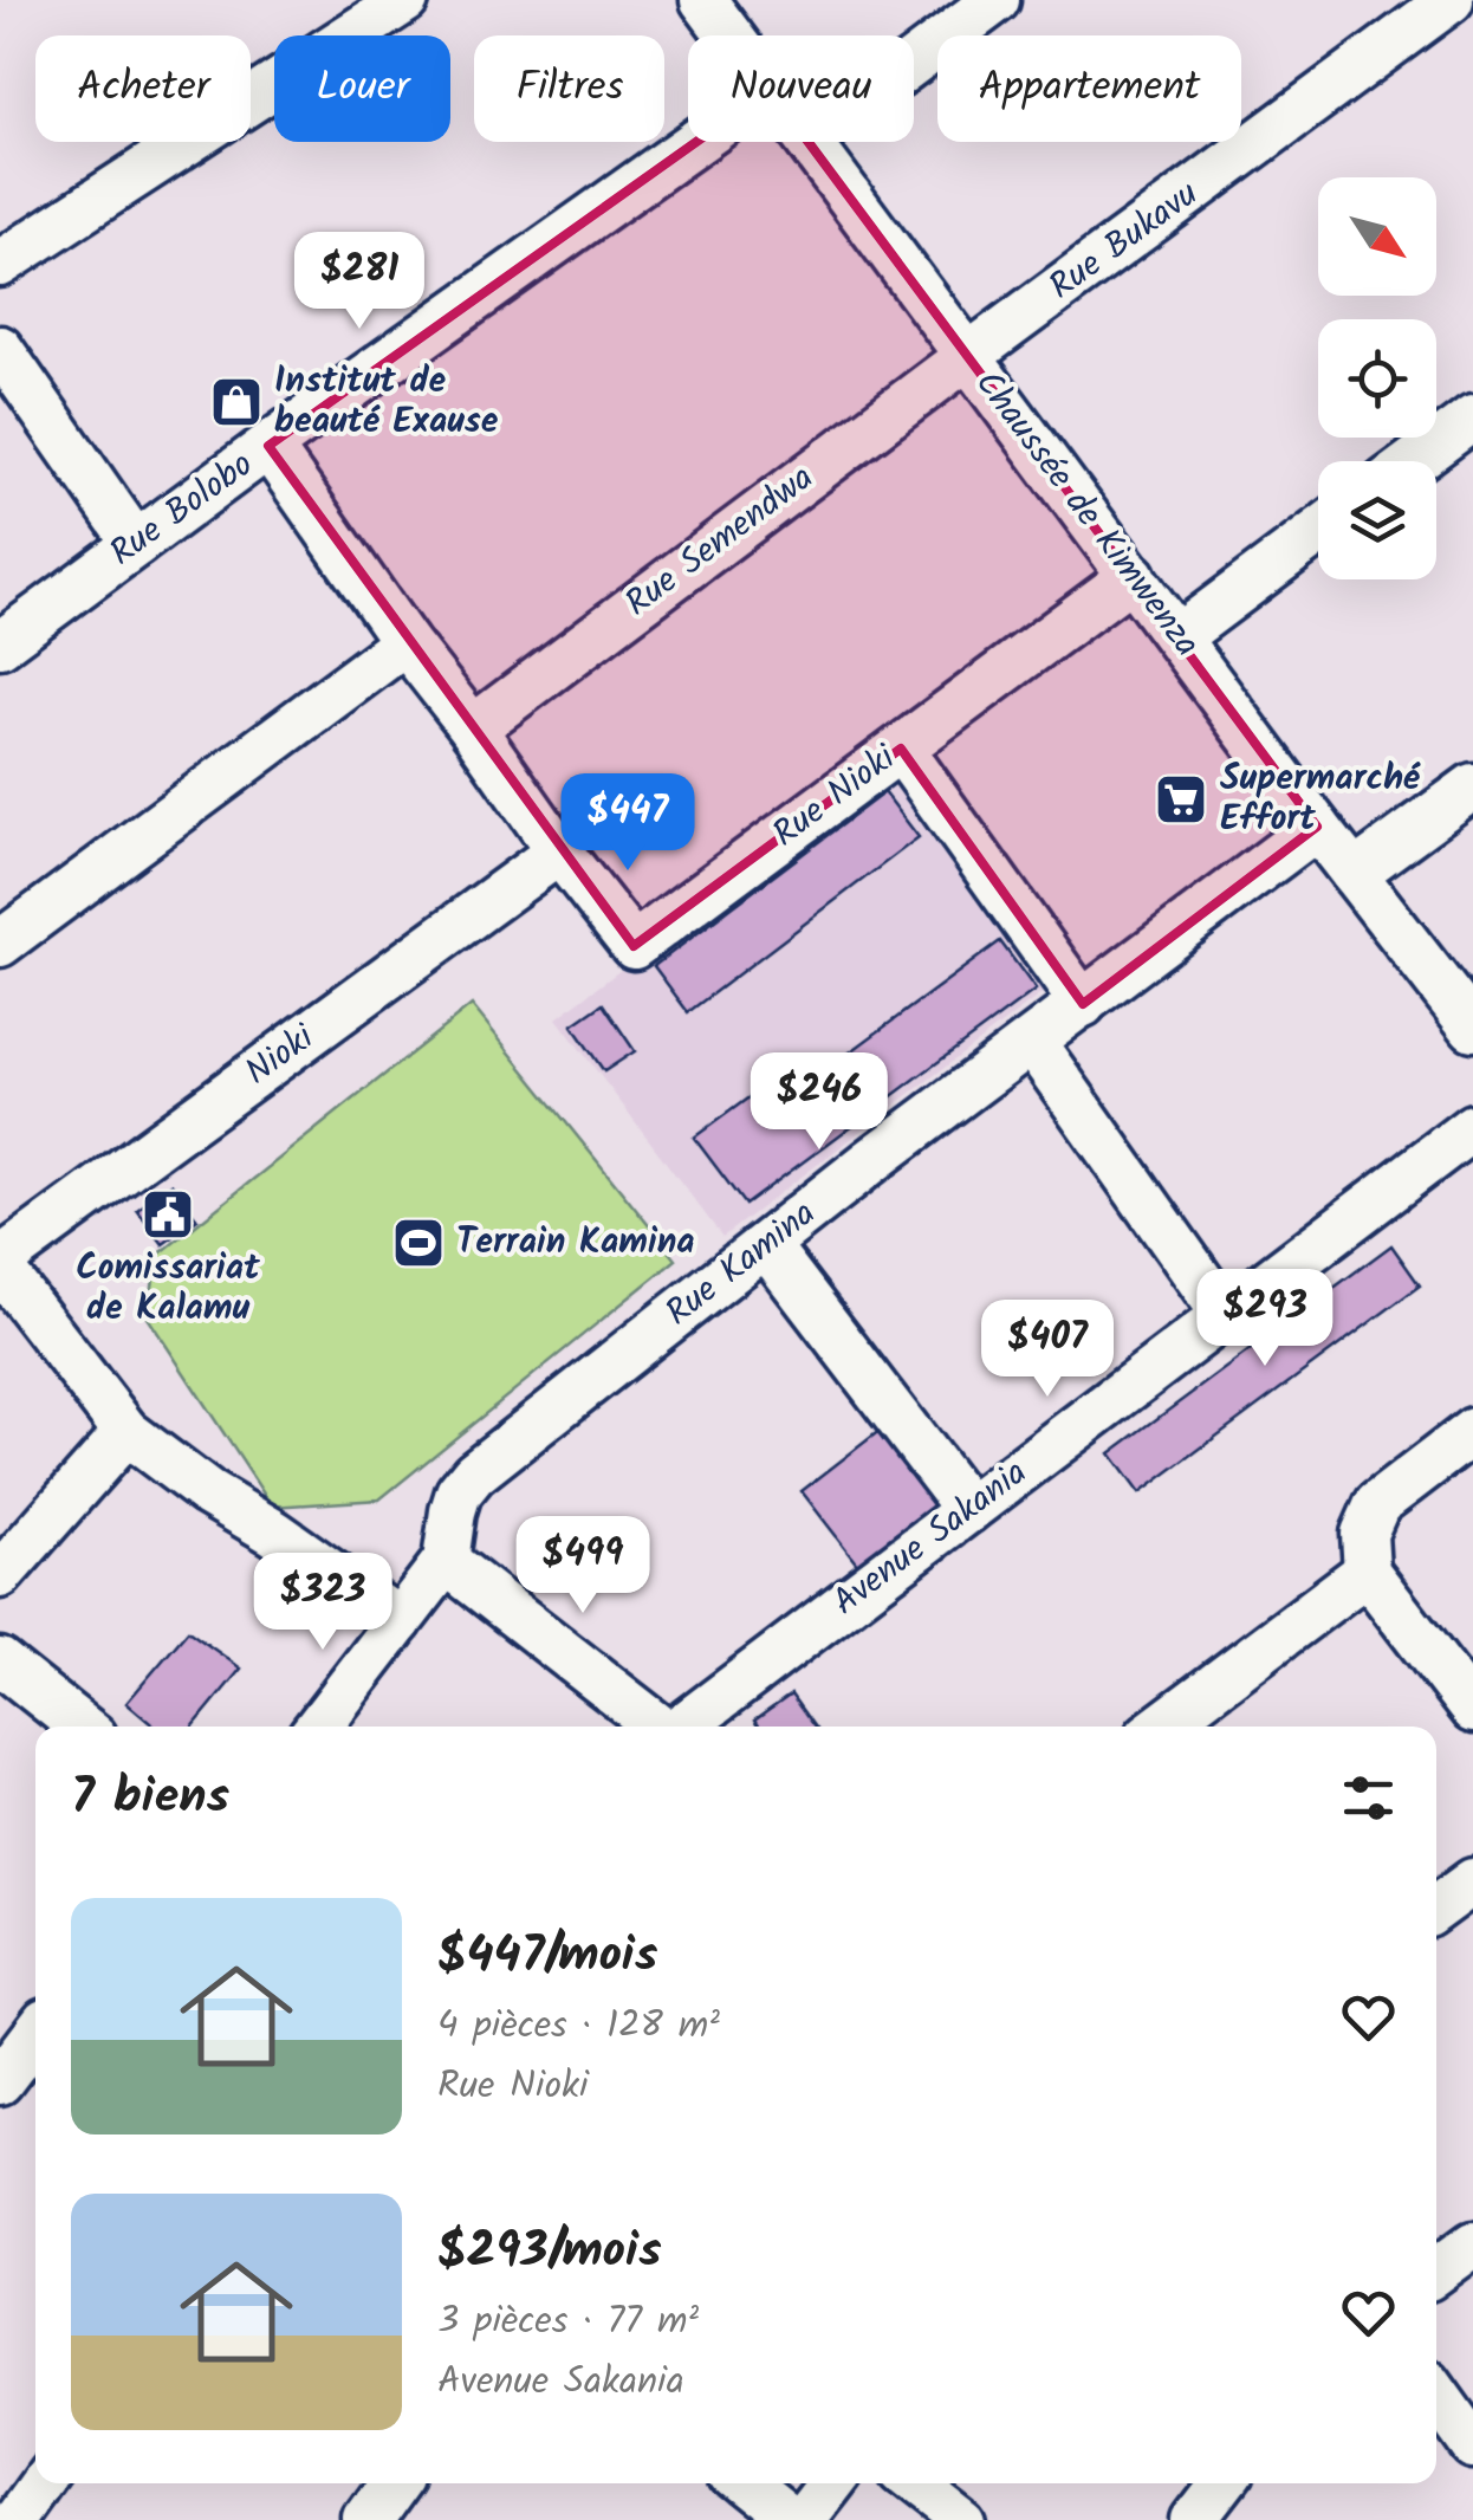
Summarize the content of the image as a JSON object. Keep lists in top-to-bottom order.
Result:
{
  "streets": {
    "street": [
      "Rue Bukavu",
      "Rue Bolobo",
      "Chaussée de Kimwenza",
      "Rue Semendwa",
      "Rue Nioki",
      "Nioki",
      "Rue Kamina",
      "Avenue Sakania"
    ]
  },
  "crossings": [
    ["Rue Bukavu", "Chaussée de Kimwenza"],
    ["Rue Bukavu", "Rue Semendwa"],
    ["Chaussée de Kimwenza", "Rue Semendwa"],
    ["Chaussée de Kimwenza", "Rue Nioki"],
    ["Chaussée de Kimwenza", "Rue Kamina"],
    ["Rue Nioki", "Nioki"]
  ],
  "places": {
    "shop": ["Institut de beauté Exause"],
    "supermarket": ["Supermarché Effort"],
    "public building": ["Comissariat de Kalamu"],
    "sports": ["Terrain Kamina"]
  },
  "north": "bottom right",
  "page": {
    "chip": [
      "Acheter",
      "Louer",
      "Filtres",
      "Nouveau",
      "Appartement"
    ],
    "price": [
      "$281",
      "$447",
      "$246",
      "$293",
      "$407",
      "$499",
      "$323"
    ],
    "heading": "7 biens",
    "list": [
      {
        "name": "$447/mois",
        "note": "4 pièces · 128 m² · Rue Nioki"
      },
      {
        "name": "$293/mois",
        "note": "3 pièces · 77 m² · Avenue Sakania"
      }
    ]
  }
}
